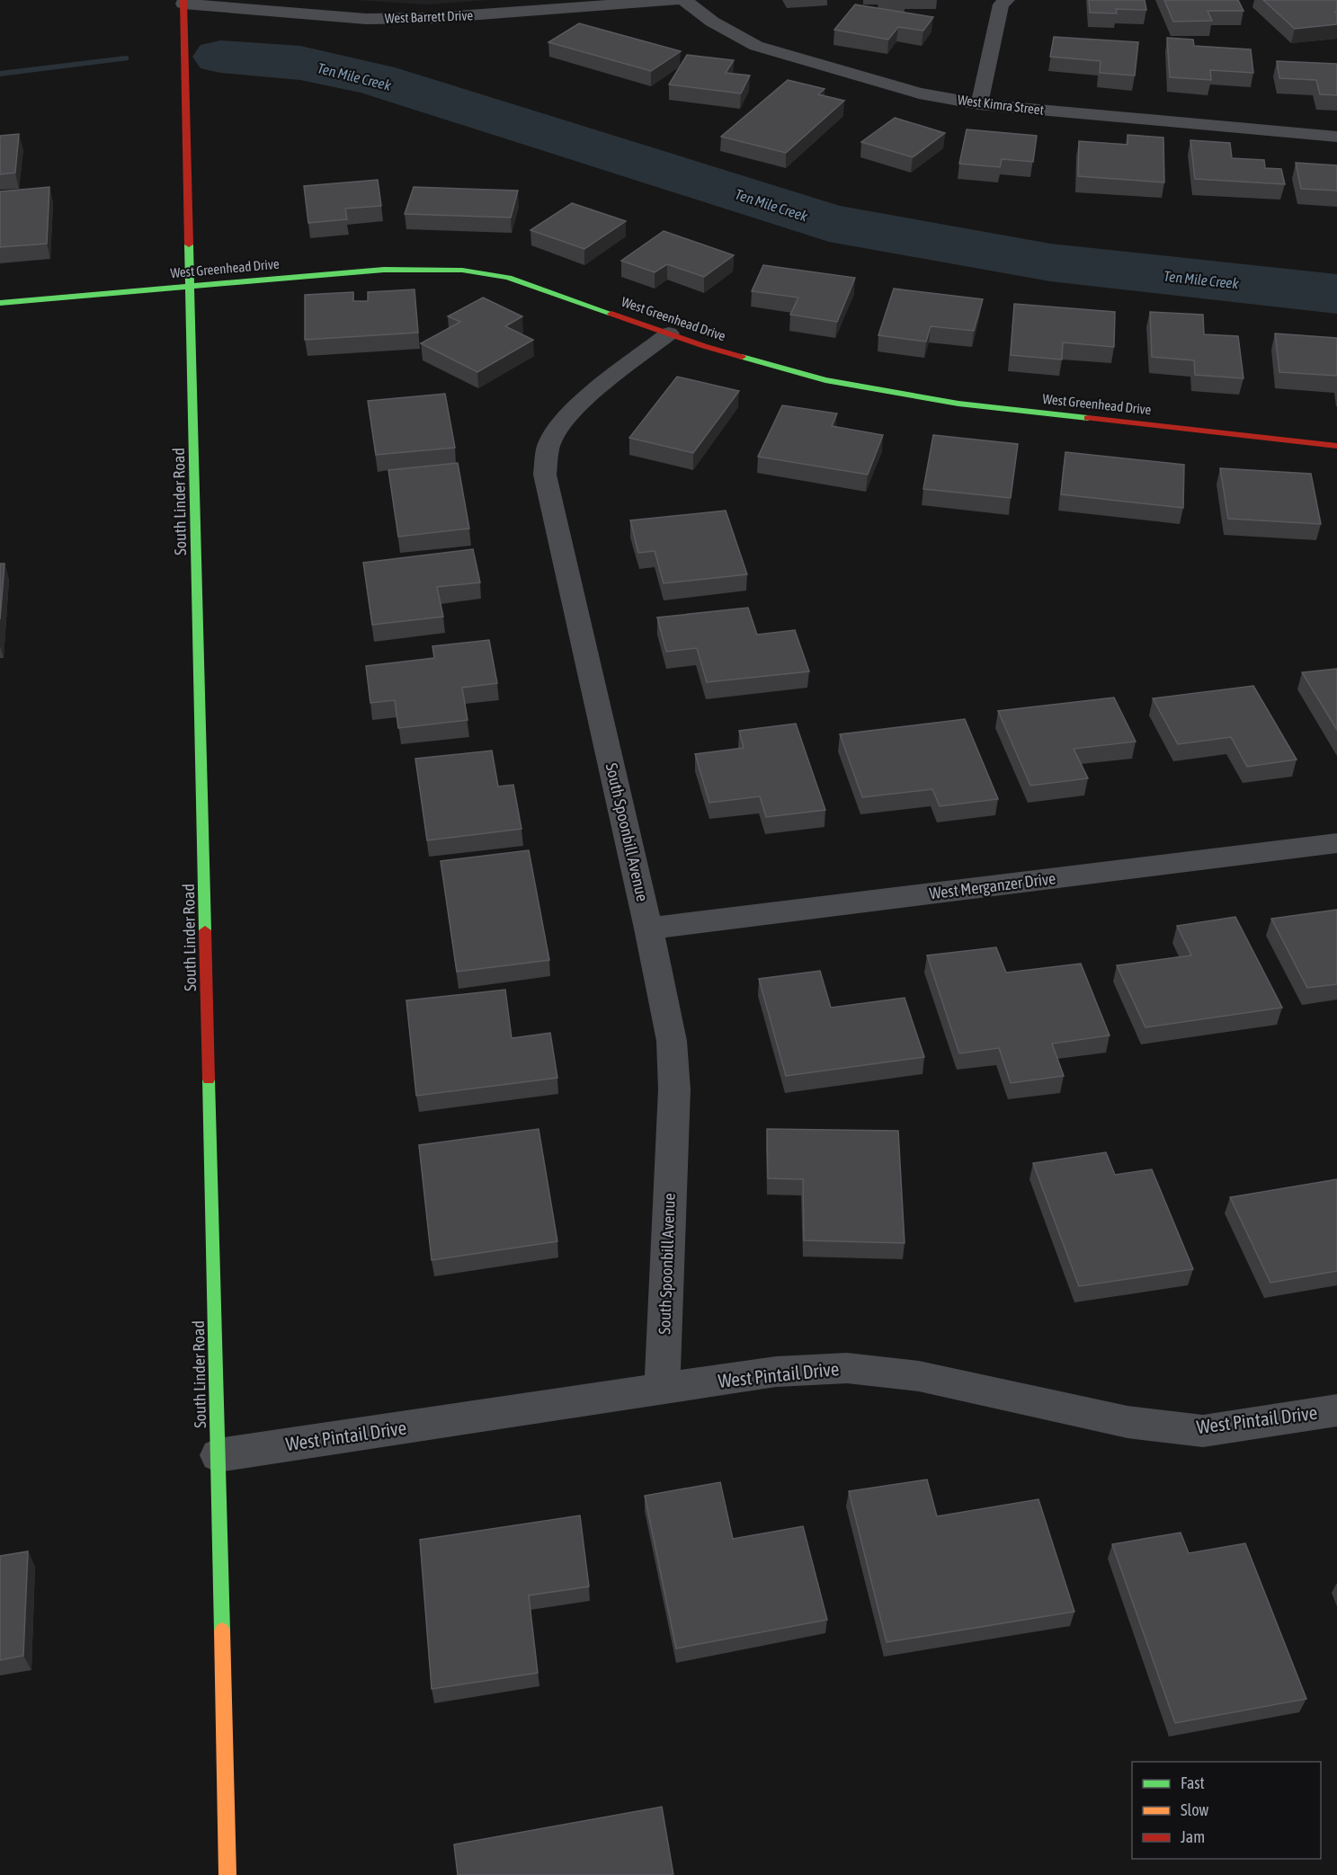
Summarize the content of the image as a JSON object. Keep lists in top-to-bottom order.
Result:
{
  "streets": {
    "street": [
      "West Barrett Drive",
      "West Kimra Street",
      "West Greenhead Drive",
      "South Linder Road",
      "South Spoonbill Avenue",
      "West Merganzer Drive",
      "West Pintail Drive"
    ]
  },
  "crossings": [
    ["West Barrett Drive", "South Linder Road"],
    ["West Greenhead Drive", "South Linder Road"],
    ["West Greenhead Drive", "South Spoonbill Avenue"],
    ["South Linder Road", "West Pintail Drive"],
    ["South Spoonbill Avenue", "West Merganzer Drive"],
    ["South Spoonbill Avenue", "West Pintail Drive"]
  ],
  "water": ["Ten Mile Creek"],
  "legend": ["Fast", "Slow", "Jam"]
}
